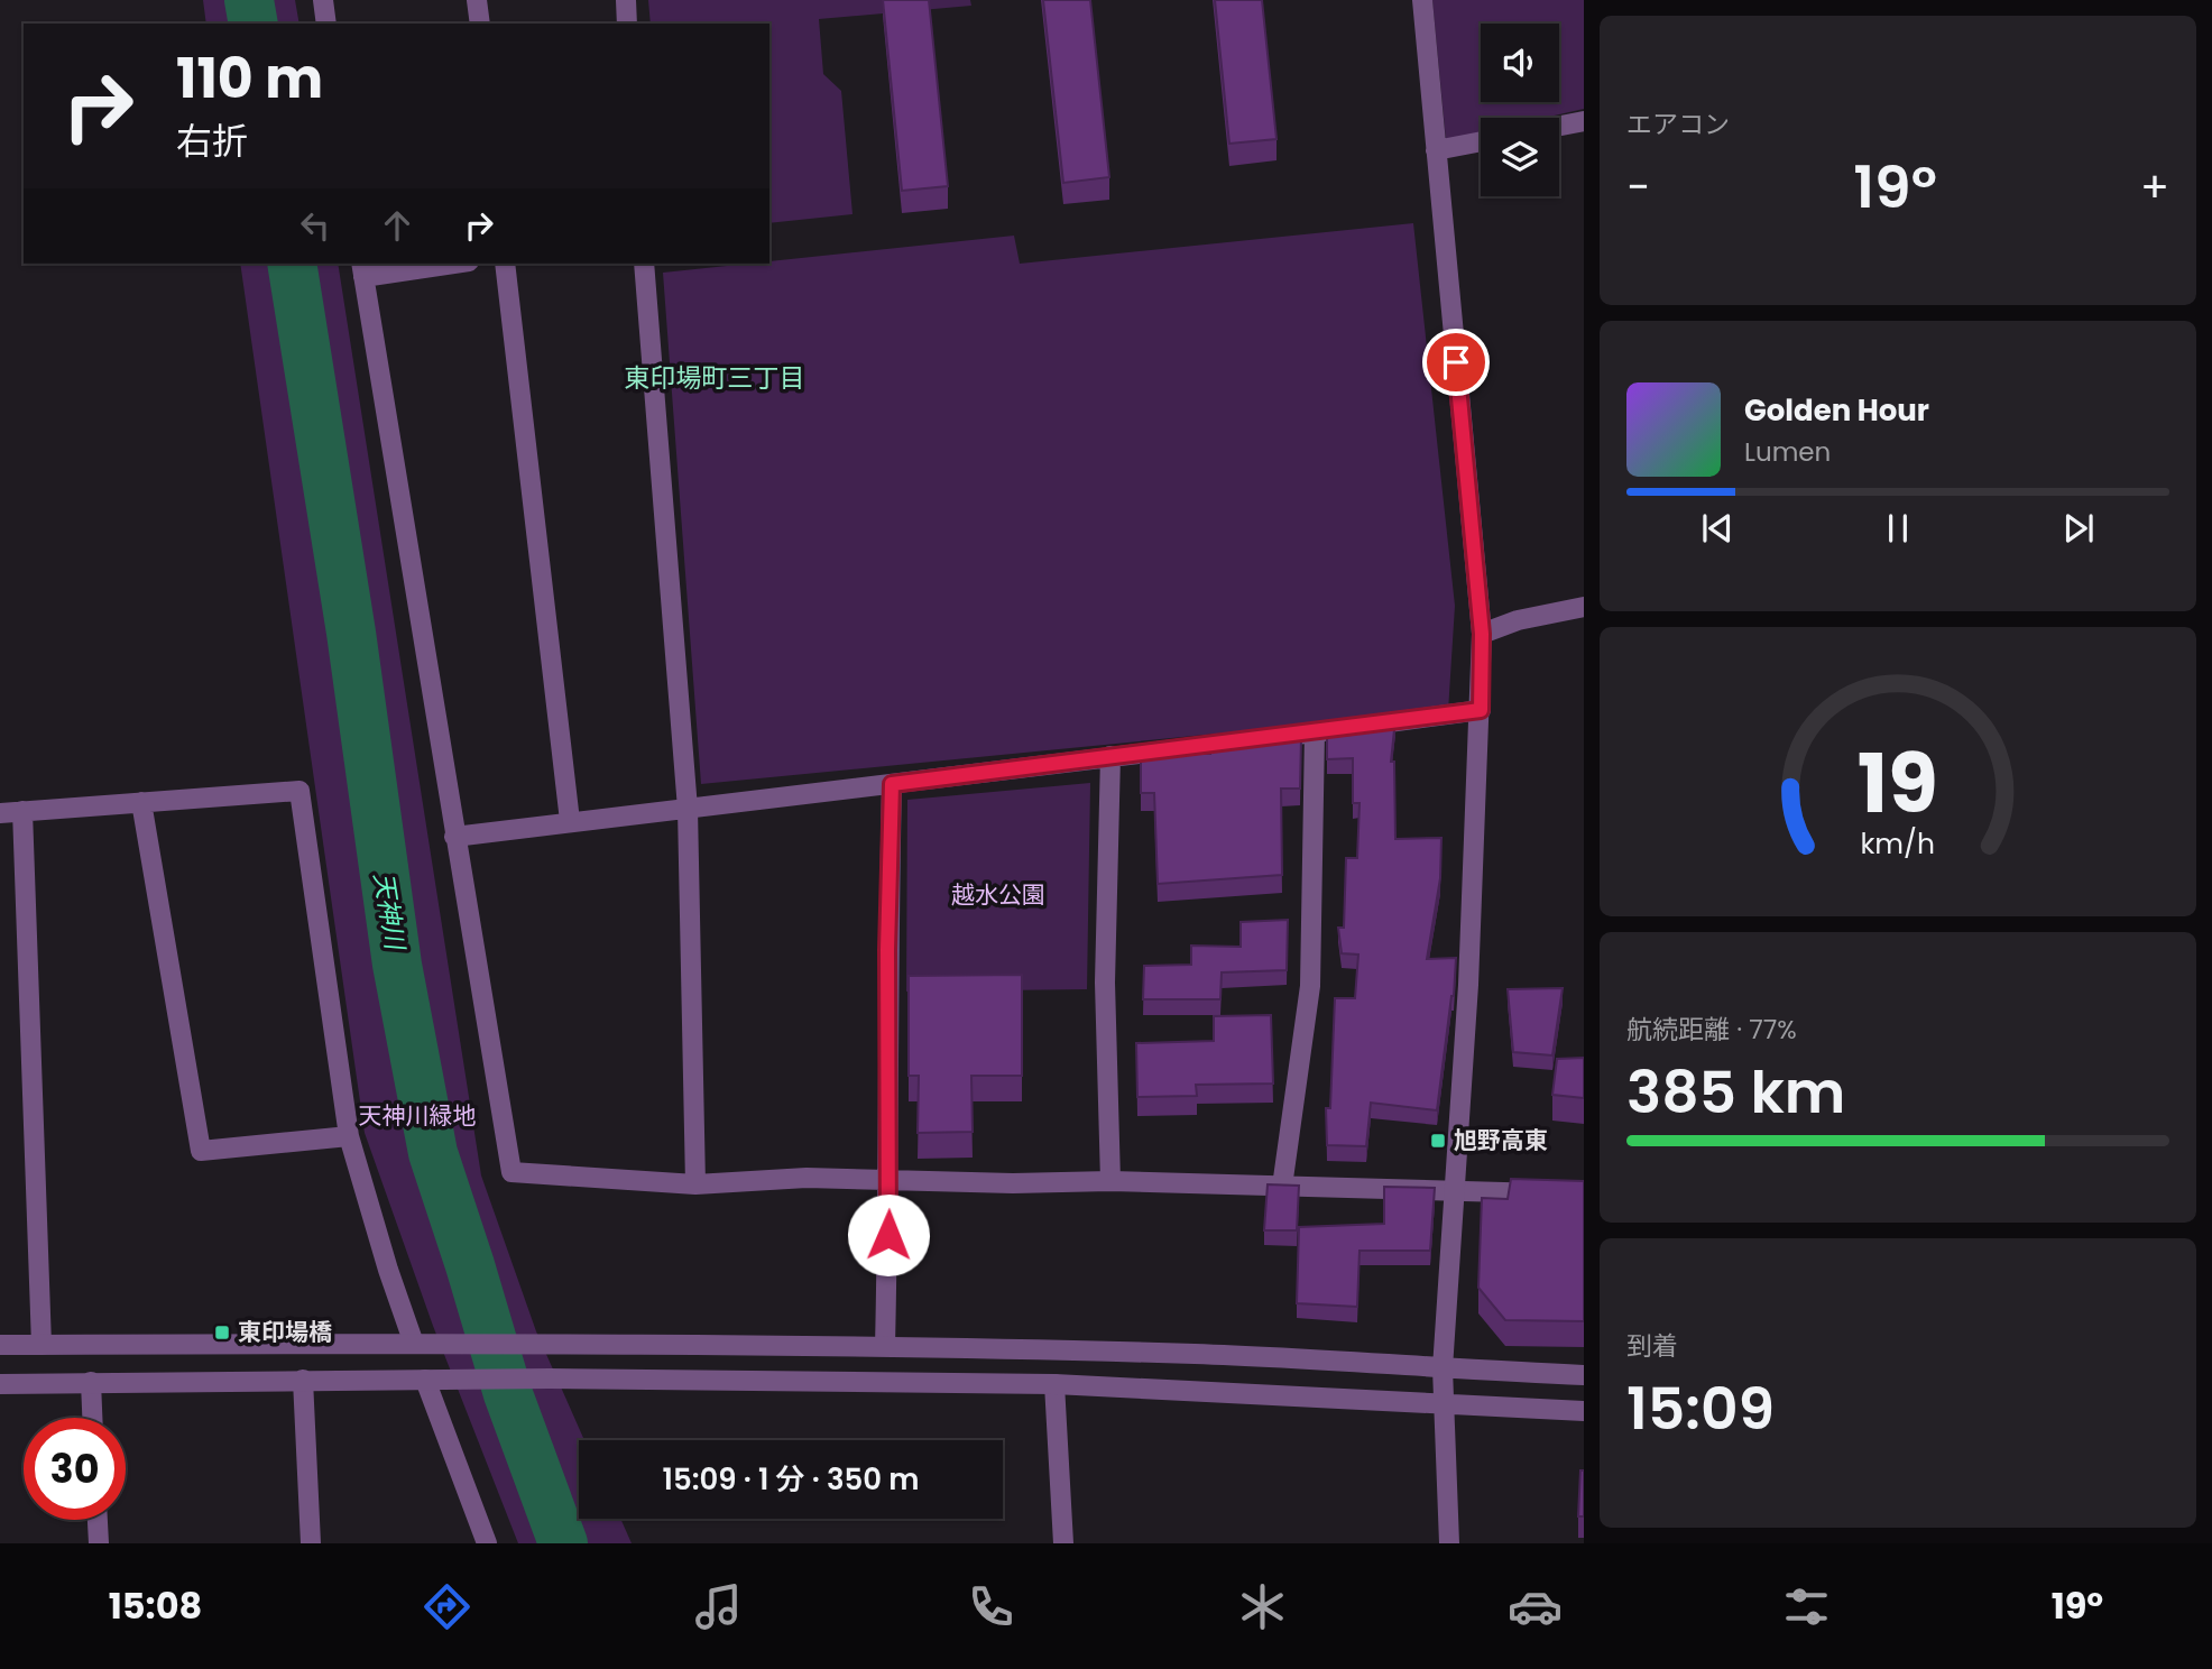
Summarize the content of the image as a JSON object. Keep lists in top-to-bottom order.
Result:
{
  "districts": ["東印場町三丁目"],
  "water": ["天神川"],
  "parks": ["越水公園", "天神川緑地"],
  "places": {
    "transit": ["旭野高東", "東印場橋"]
  },
  "page": {
    "tile": [
      "エアコン",
      ["航続距離 · 77%", "385 km"],
      ["到着", "15:09"]
    ],
    "turn": ["110 m", "右折"],
    "heat": ["−", "19°", "+"],
    "song": ["Golden Hour", "Lumen"],
    "limit": "30",
    "trip": "15:09 · 1 分 · 350 m",
    "tabs": ["15:08", "19°"],
    "gauge": ["19", "km/h"]
  }
}
